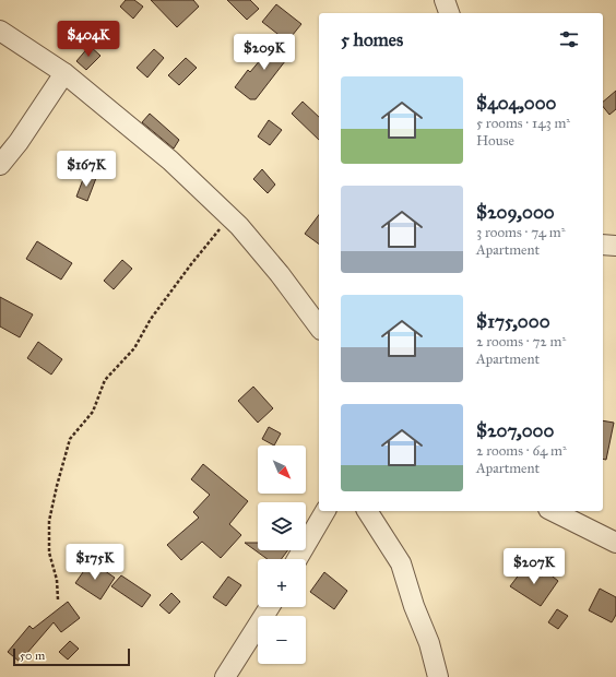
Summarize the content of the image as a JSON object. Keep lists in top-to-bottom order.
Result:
{
  "scale_bar": "50 m",
  "north": "bottom right",
  "page": {
    "heading": "5 homes",
    "price": [
      "$404K",
      "$209K",
      "$167K",
      "$175K",
      "$207K"
    ],
    "list": [
      {
        "name": "$404,000",
        "note": "5 rooms · 143 m² · House"
      },
      {
        "name": "$209,000",
        "note": "3 rooms · 74 m² · Apartment"
      },
      {
        "name": "$175,000",
        "note": "2 rooms · 72 m² · Apartment"
      },
      {
        "name": "$207,000",
        "note": "2 rooms · 64 m² · Apartment"
      }
    ],
    "map_buttons": ["+", "−"],
    "scale": "50 m"
  }
}
